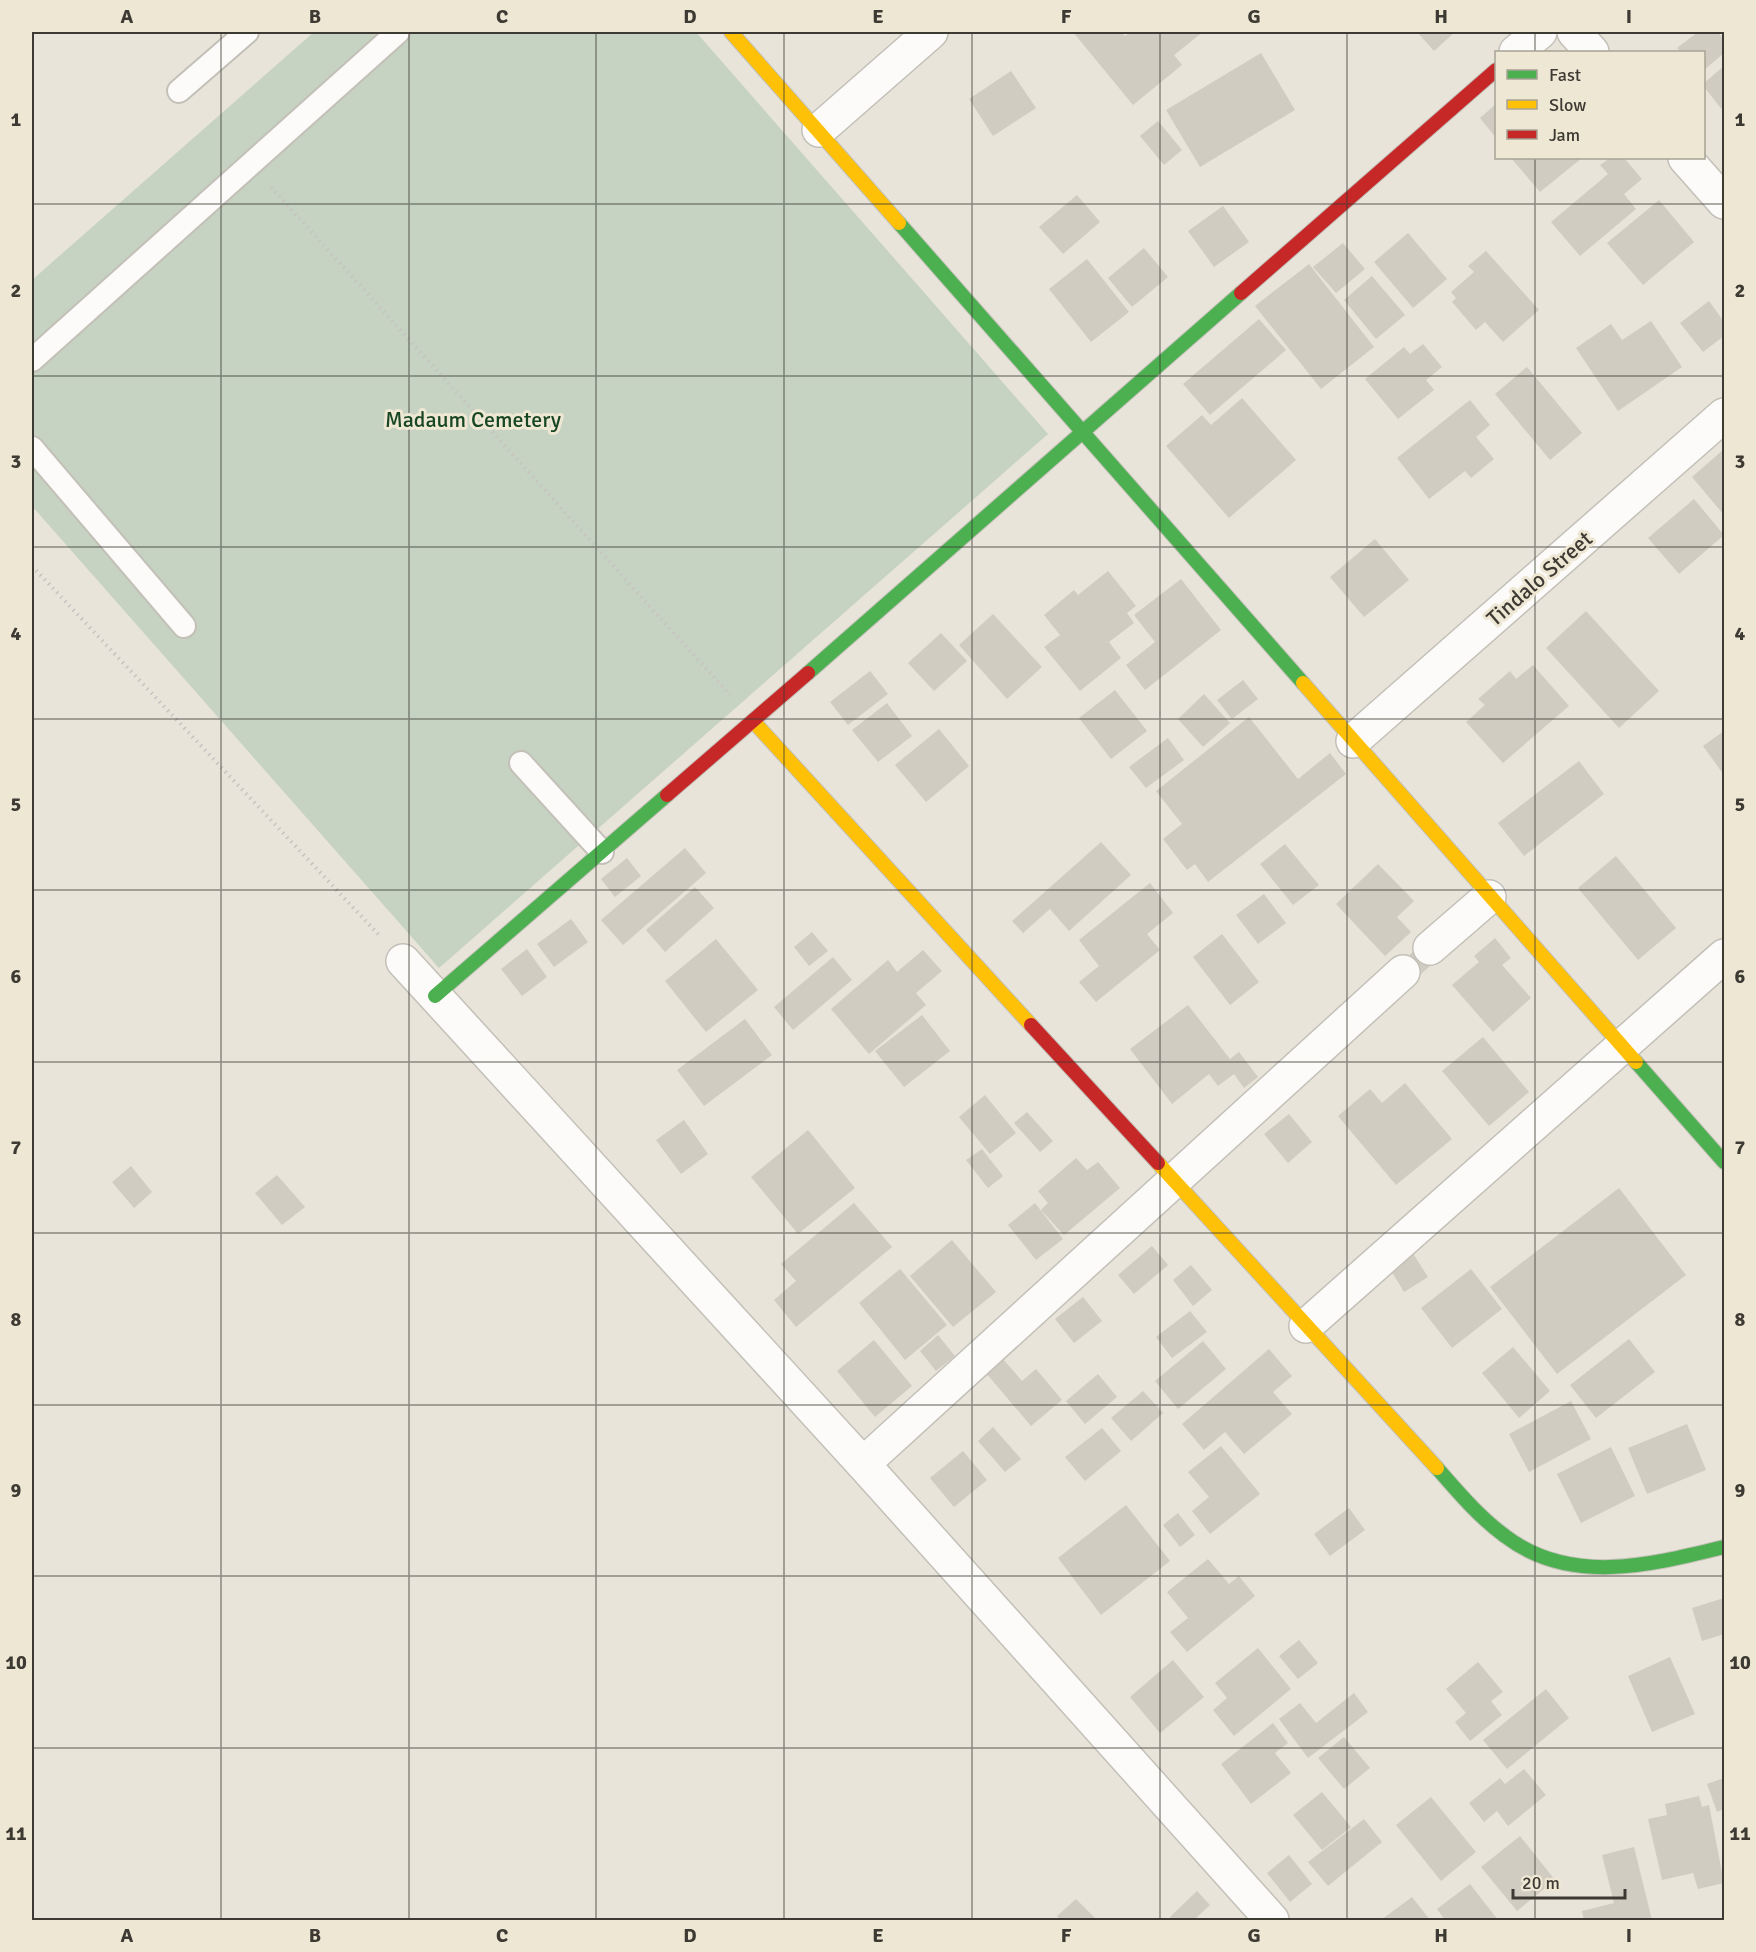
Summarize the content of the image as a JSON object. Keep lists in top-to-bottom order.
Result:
{
  "streets": {
    "street": ["Tindalo Street"]
  },
  "parks": ["Madaum Cemetery"],
  "legend": ["Fast", "Slow", "Jam"],
  "scale_bar": "20 m",
  "grid": {
    "columns": [
      "A",
      "B",
      "C",
      "D",
      "E",
      "F",
      "G",
      "H",
      "I"
    ],
    "rows": [
      "1",
      "2",
      "3",
      "4",
      "5",
      "6",
      "7",
      "8",
      "9",
      "10",
      "11"
    ]
  }
}
